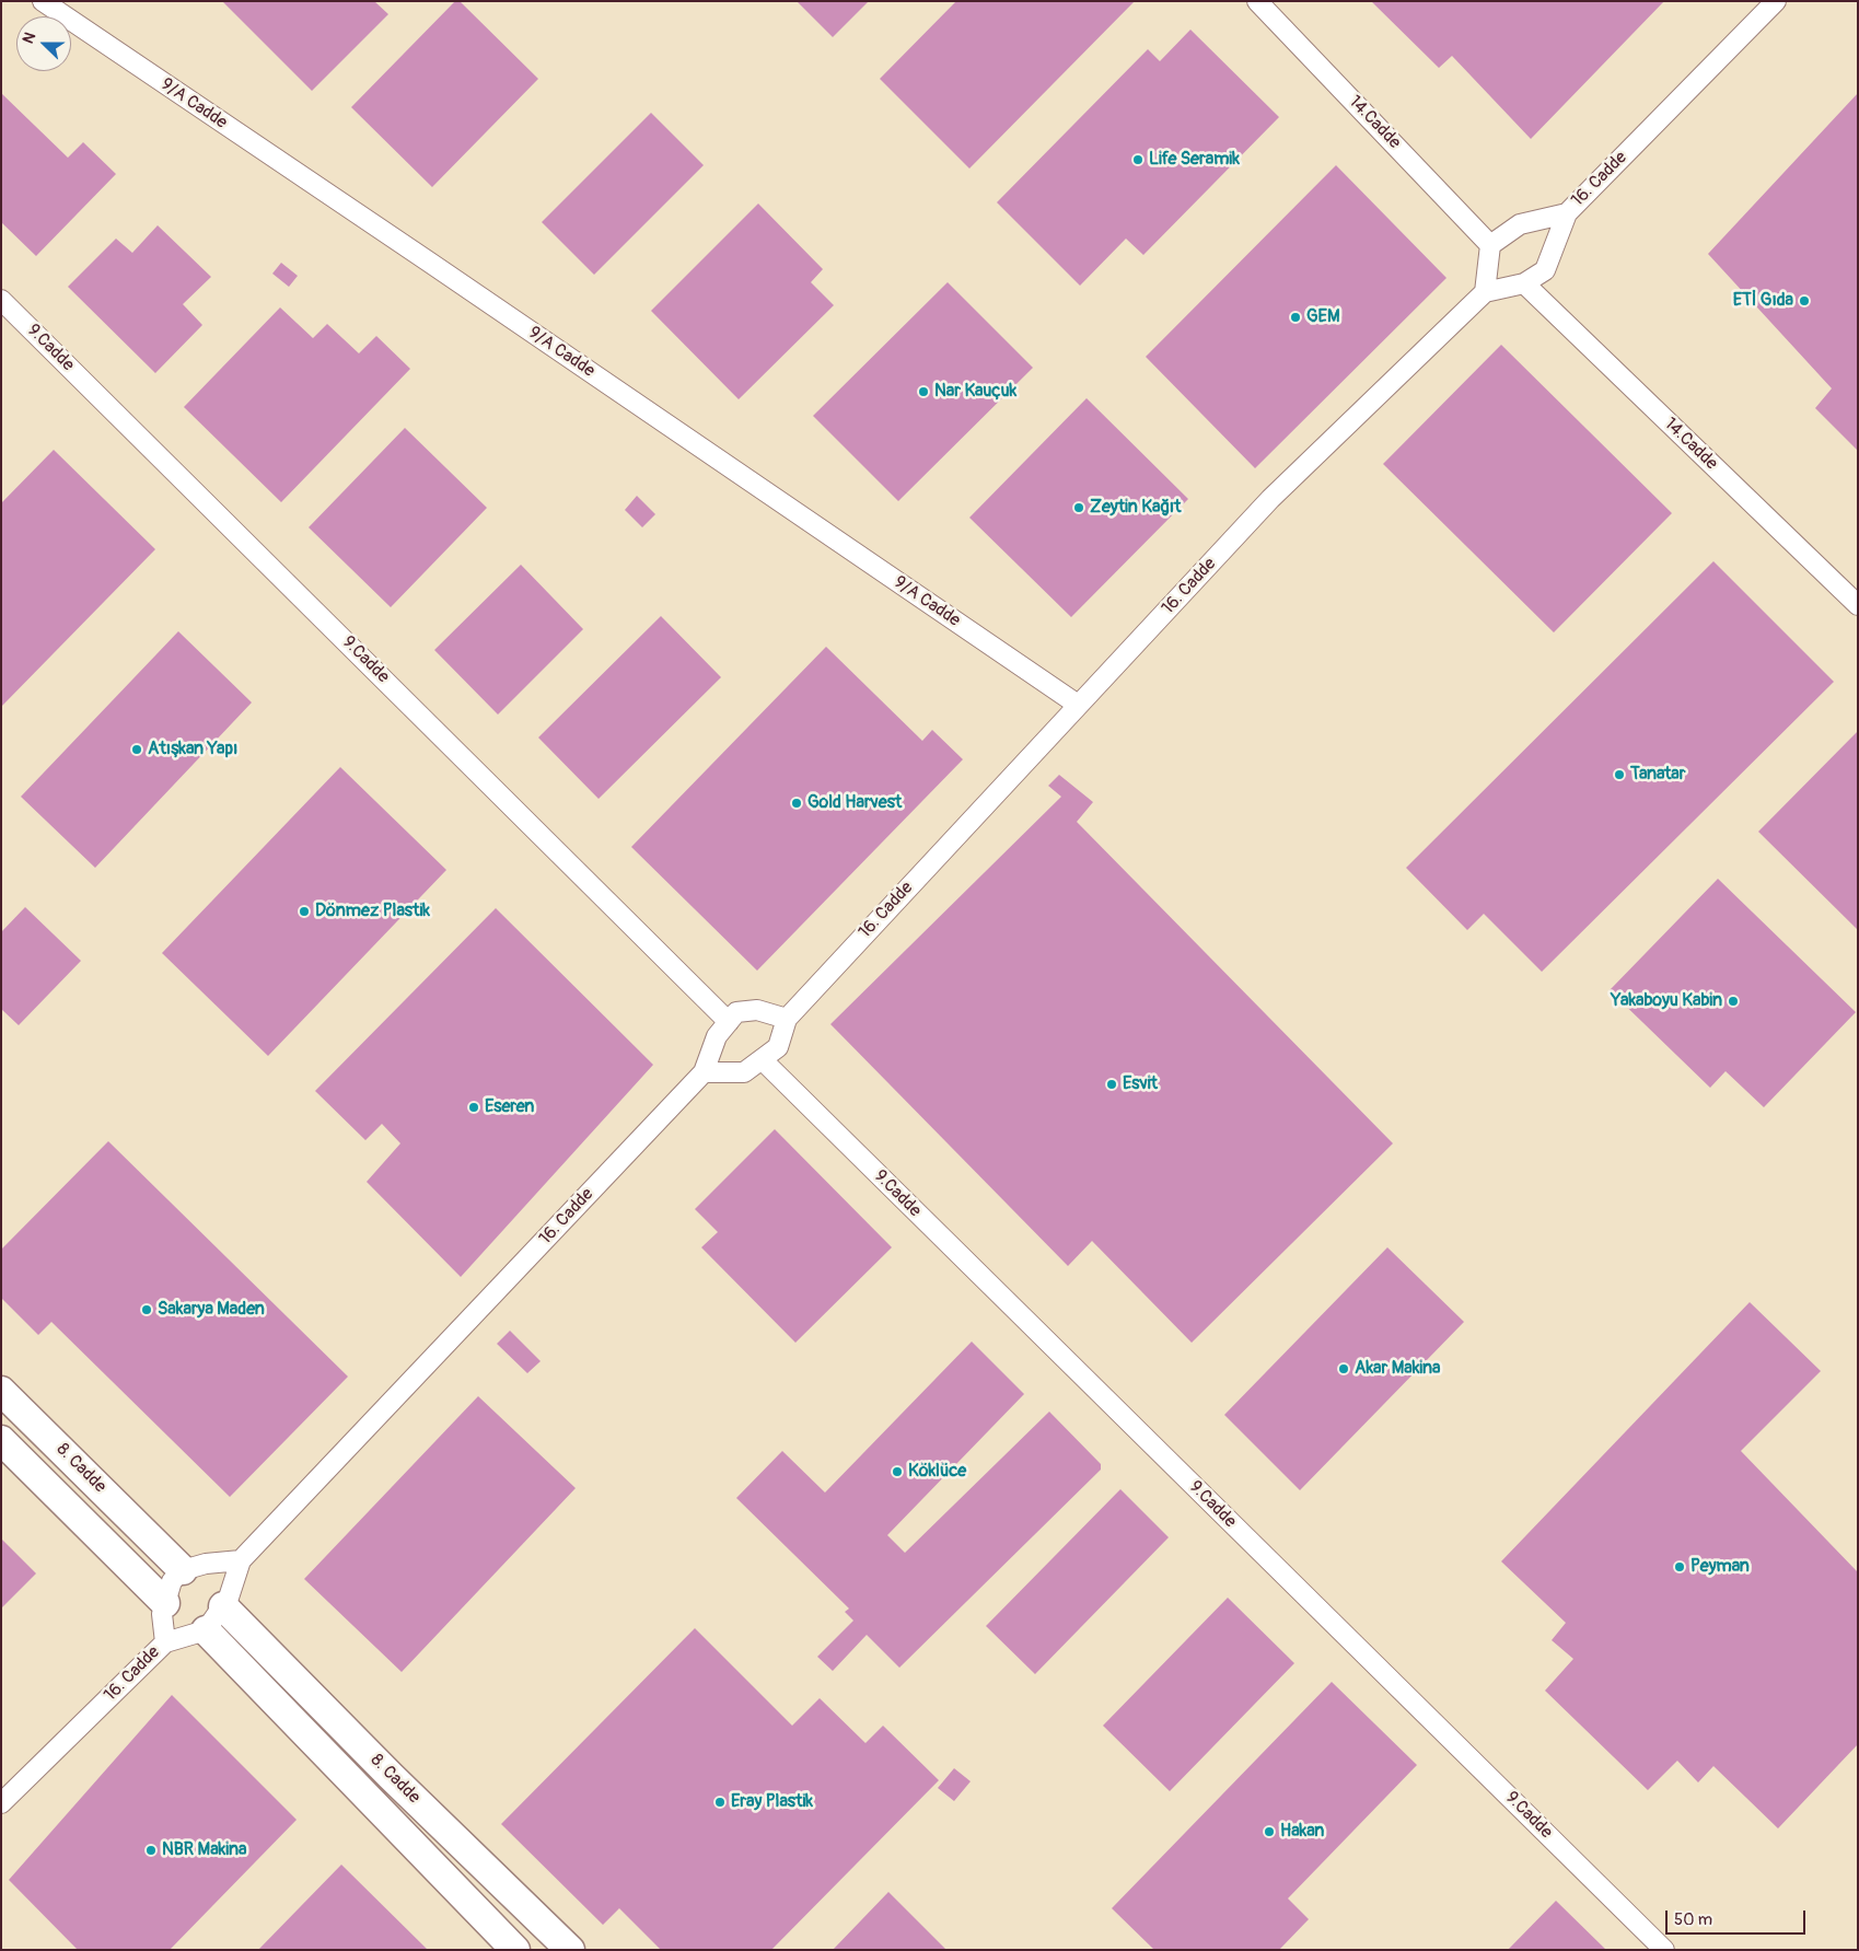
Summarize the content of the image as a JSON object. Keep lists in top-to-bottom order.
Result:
{
  "streets": {
    "street": [
      "9/A Cadde",
      "14.Cadde",
      "16. Cadde",
      "9.Cadde",
      "8. Cadde"
    ]
  },
  "crossings": [
    ["9/A Cadde", "16. Cadde"],
    ["14.Cadde", "16. Cadde"],
    ["16. Cadde", "9.Cadde"],
    ["16. Cadde", "8. Cadde"]
  ],
  "places": [
    "Life Seramik",
    "ETİ Gıda",
    "GEM",
    "Nar Kauçuk",
    "Zeytin Kağıt",
    "Atışkan Yapı",
    "Tanatar",
    "Gold Harvest",
    "Dönmez Plastik",
    "Yakaboyu Kabin",
    "Esvit",
    "Eseren",
    "Sakarya Maden",
    "Akar Makina",
    "Köklüce",
    "Peyman",
    "Eray Plastik",
    "Hakan",
    "NBR Makina"
  ],
  "scale_bar": "50 m",
  "north": "left"
}
